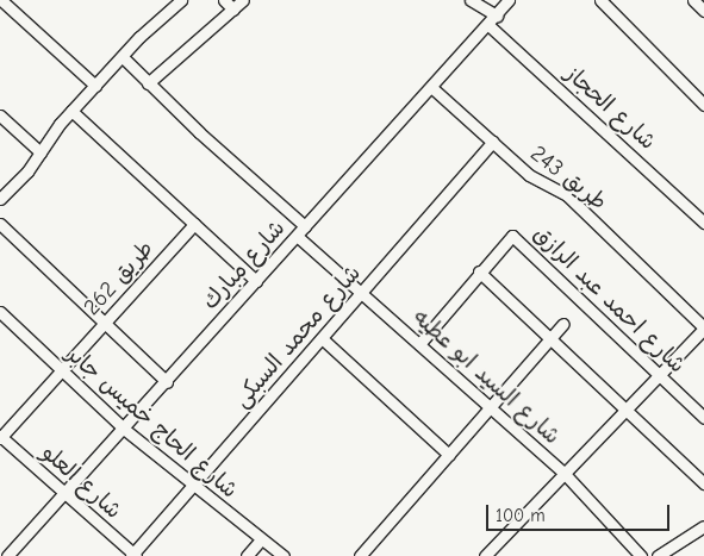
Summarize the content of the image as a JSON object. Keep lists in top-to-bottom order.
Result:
{
  "streets": {
    "street": [
      "شارع الحجاز",
      "طريق 243",
      "شارع مبارك",
      "طريق 262",
      "شارع احمد عبد الرازق",
      "شارع محمد السبكى",
      "شارع السيد ابو عطيه",
      "شارع الحاج خميس جابر",
      "شارع العلو"
    ]
  },
  "crossings": [
    ["شارع الحجاز", "شارع مبارك"],
    ["طريق 243", "شارع مبارك"],
    ["طريق 243", "شارع محمد السبكى"],
    ["شارع مبارك", "شارع السيد ابو عطيه"],
    ["شارع مبارك", "شارع الحاج خميس جابر"],
    ["شارع مبارك", "شارع العلو"],
    ["طريق 262", "شارع الحاج خميس جابر"],
    ["طريق 262", "شارع العلو"],
    ["شارع احمد عبد الرازق", "شارع السيد ابو عطيه"],
    ["شارع محمد السبكى", "شارع السيد ابو عطيه"],
    ["شارع محمد السبكى", "شارع الحاج خميس جابر"],
    ["شارع محمد السبكى", "شارع العلو"]
  ],
  "scale_bar": "100 m"
}
